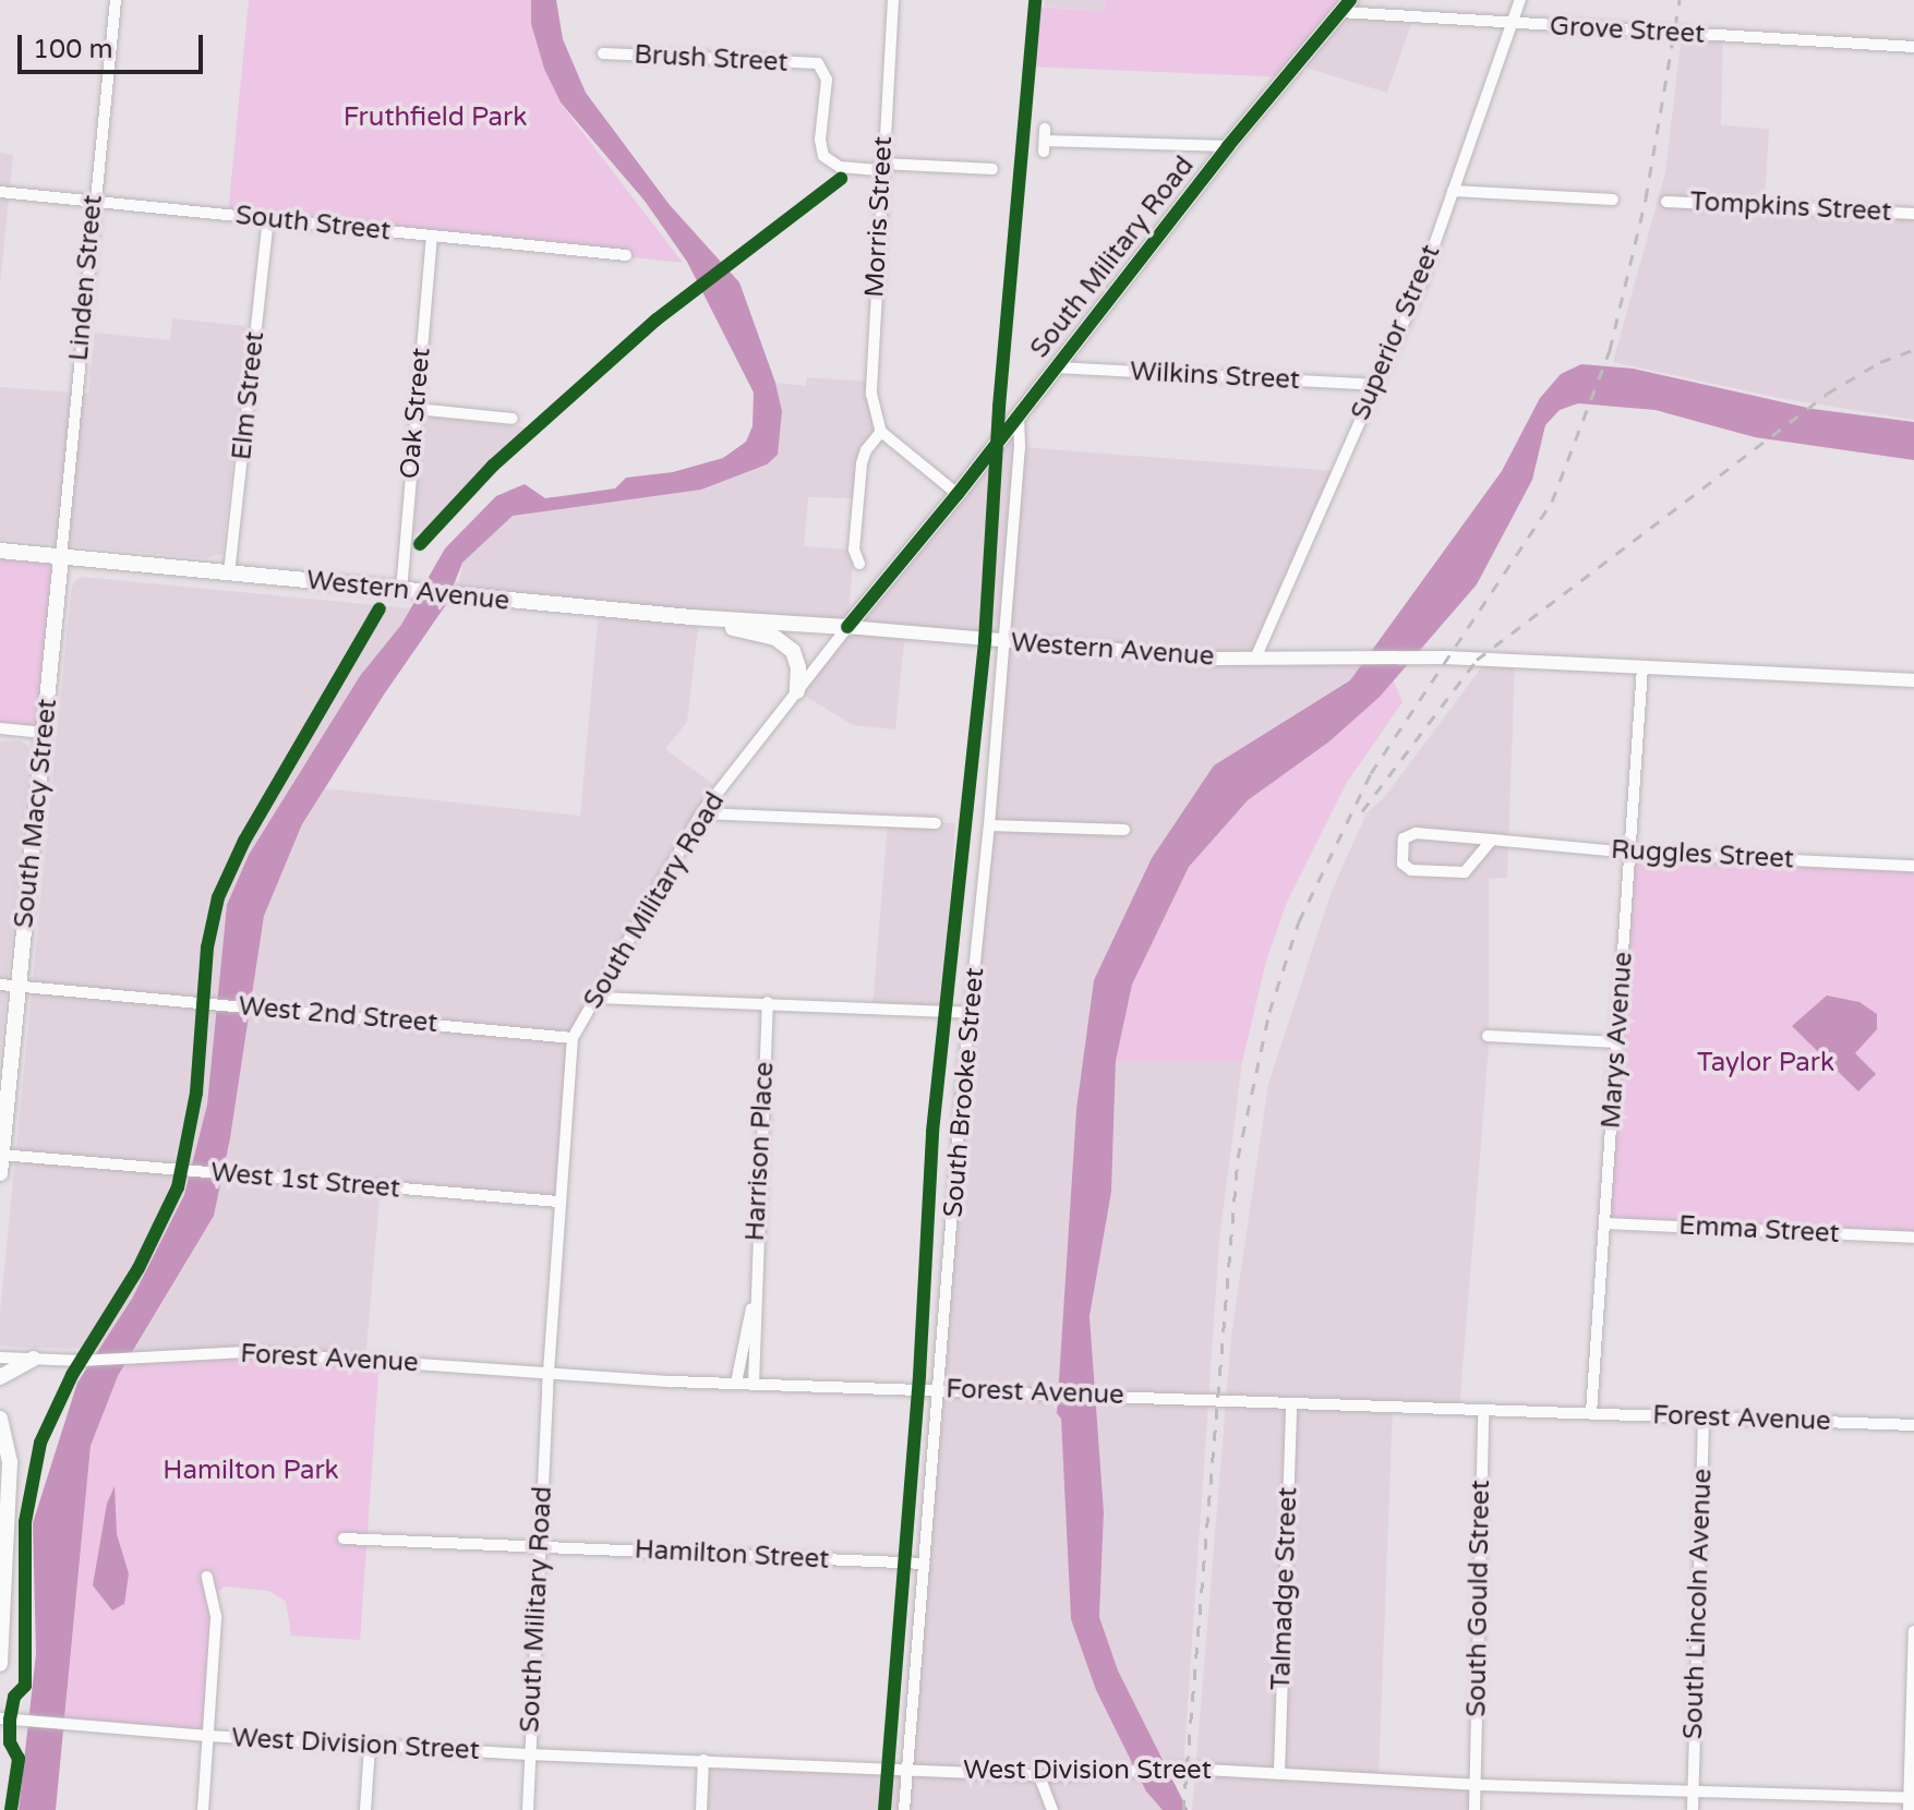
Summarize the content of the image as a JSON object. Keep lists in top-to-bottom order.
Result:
{
  "streets": {
    "main road": ["South Military Road", "Western Avenue", "South Macy Street"],
    "street": [
      "Grove Street",
      "Brush Street",
      "Tompkins Street",
      "Morris Street",
      "South Street",
      "Linden Street",
      "Superior Street",
      "Wilkins Street",
      "Elm Street",
      "Oak Street",
      "Ruggles Street",
      "West 2nd Street",
      "Marys Avenue",
      "South Brooke Street",
      "Harrison Place",
      "West 1st Street",
      "Emma Street",
      "Forest Avenue",
      "Hamilton Street",
      "Talmadge Street",
      "South Gould Street",
      "South Lincoln Avenue",
      "West Division Street"
    ]
  },
  "crossings": [
    ["Grove Street", "South Military Road"],
    ["Grove Street", "Superior Street"],
    ["Brush Street", "Morris Street"],
    ["South Street", "Linden Street"],
    ["South Street", "Elm Street"],
    ["South Street", "Oak Street"],
    ["South Military Road", "Wilkins Street"],
    ["South Military Road", "Western Avenue"],
    ["South Military Road", "West 2nd Street"],
    ["South Military Road", "South Brooke Street"],
    ["South Military Road", "West 1st Street"],
    ["South Military Road", "Forest Avenue"],
    ["South Military Road", "Hamilton Street"],
    ["South Military Road", "West Division Street"],
    ["Linden Street", "Western Avenue"],
    ["Linden Street", "South Macy Street"],
    ["Superior Street", "Wilkins Street"],
    ["Superior Street", "Western Avenue"],
    ["Elm Street", "Western Avenue"],
    ["Oak Street", "Western Avenue"],
    ["Western Avenue", "South Macy Street"],
    ["Western Avenue", "Marys Avenue"],
    ["Western Avenue", "South Brooke Street"],
    ["South Macy Street", "West 2nd Street"],
    ["South Macy Street", "West 1st Street"],
    ["Ruggles Street", "Marys Avenue"],
    ["Marys Avenue", "Emma Street"],
    ["Marys Avenue", "Forest Avenue"],
    ["South Brooke Street", "Forest Avenue"],
    ["South Brooke Street", "Hamilton Street"],
    ["South Brooke Street", "West Division Street"],
    ["Harrison Place", "Forest Avenue"],
    ["Forest Avenue", "Talmadge Street"],
    ["Forest Avenue", "South Gould Street"],
    ["Forest Avenue", "South Lincoln Avenue"],
    ["Talmadge Street", "West Division Street"],
    ["South Gould Street", "West Division Street"],
    ["South Lincoln Avenue", "West Division Street"]
  ],
  "parks": ["Fruthfield Park", "Taylor Park", "Hamilton Park"],
  "scale_bar": "100 m"
}
